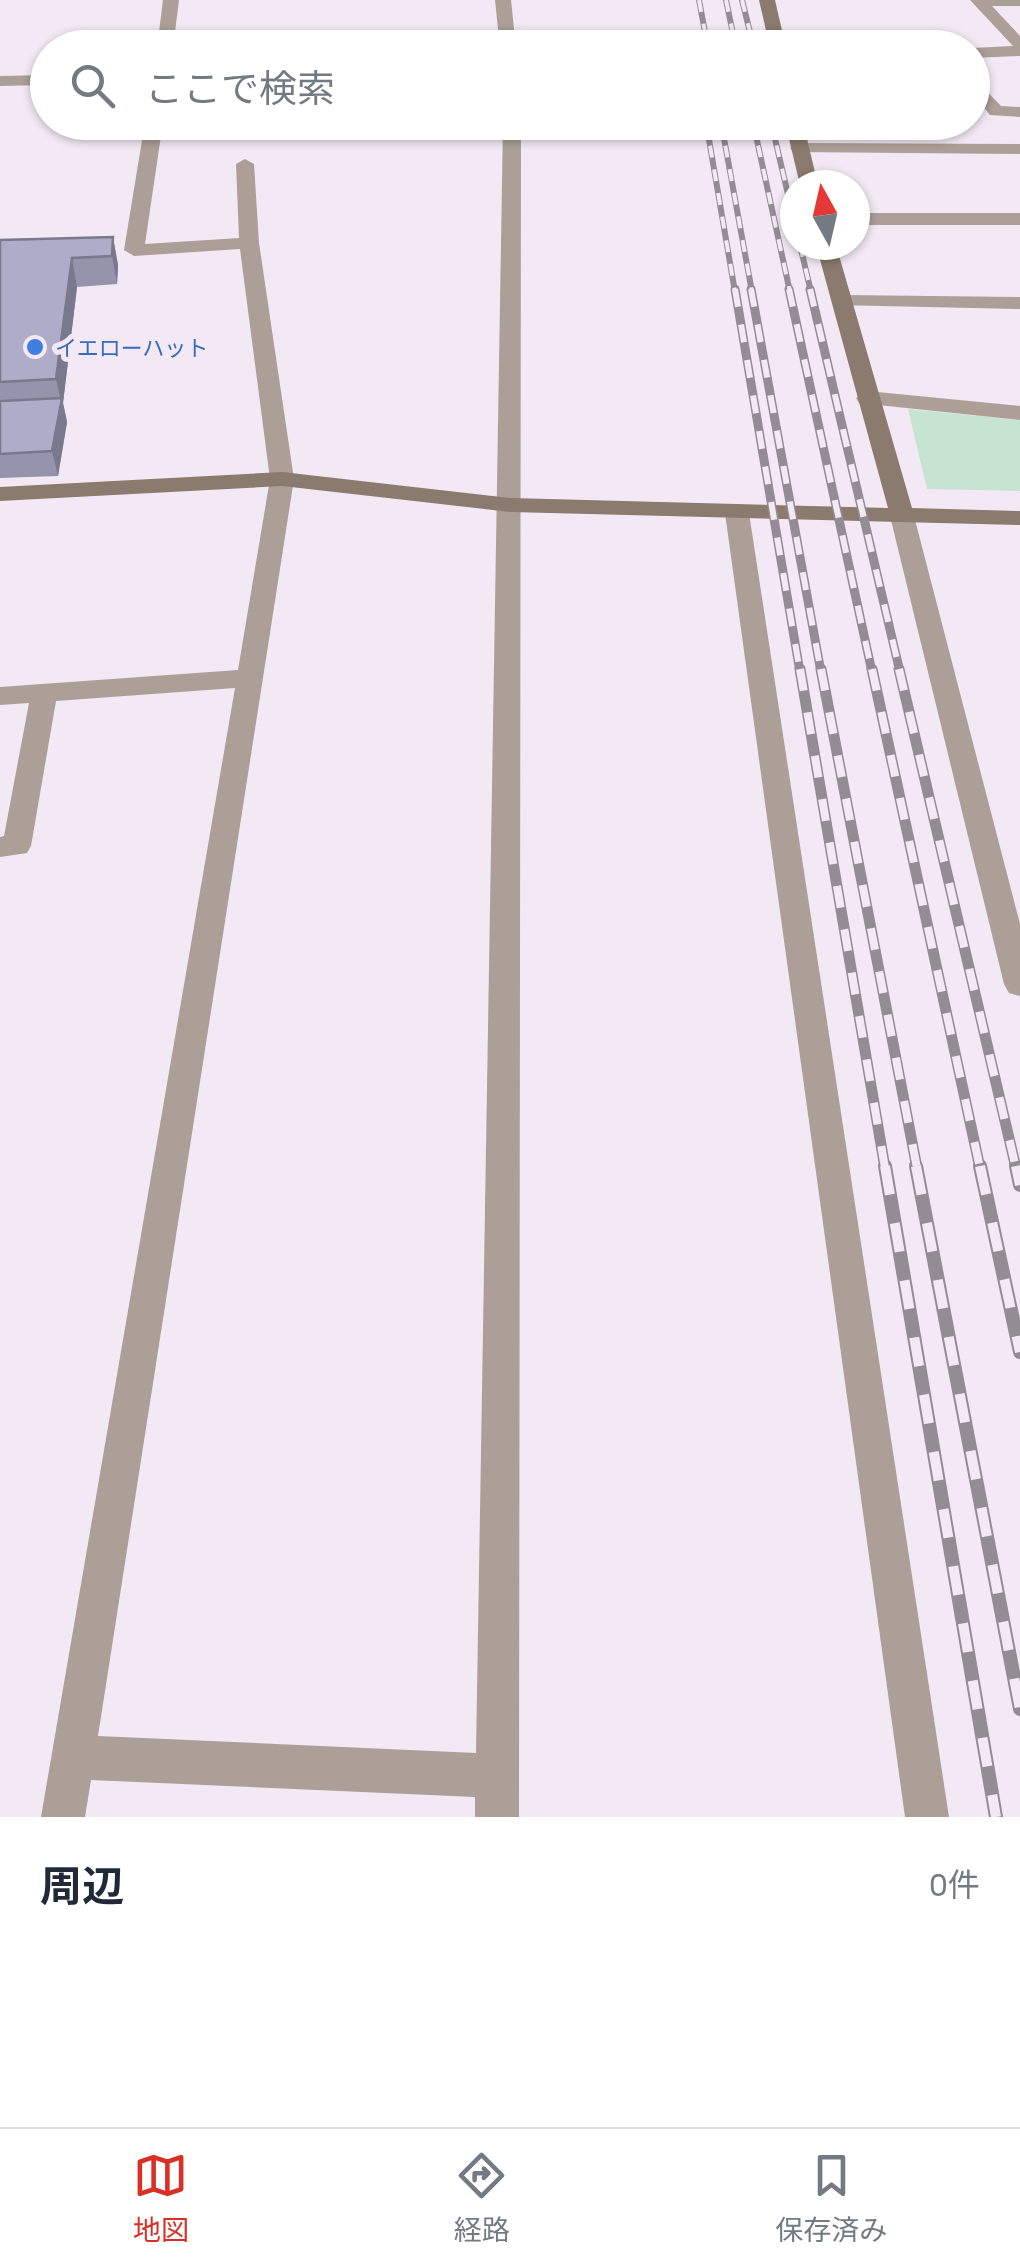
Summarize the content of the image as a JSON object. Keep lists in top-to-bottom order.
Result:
{
  "places": ["イエローハット"],
  "north": "top",
  "page": {
    "search": "ここで検索",
    "heading": ["周辺", "0件"],
    "nav": ["地図", "経路", "保存済み"]
  }
}
